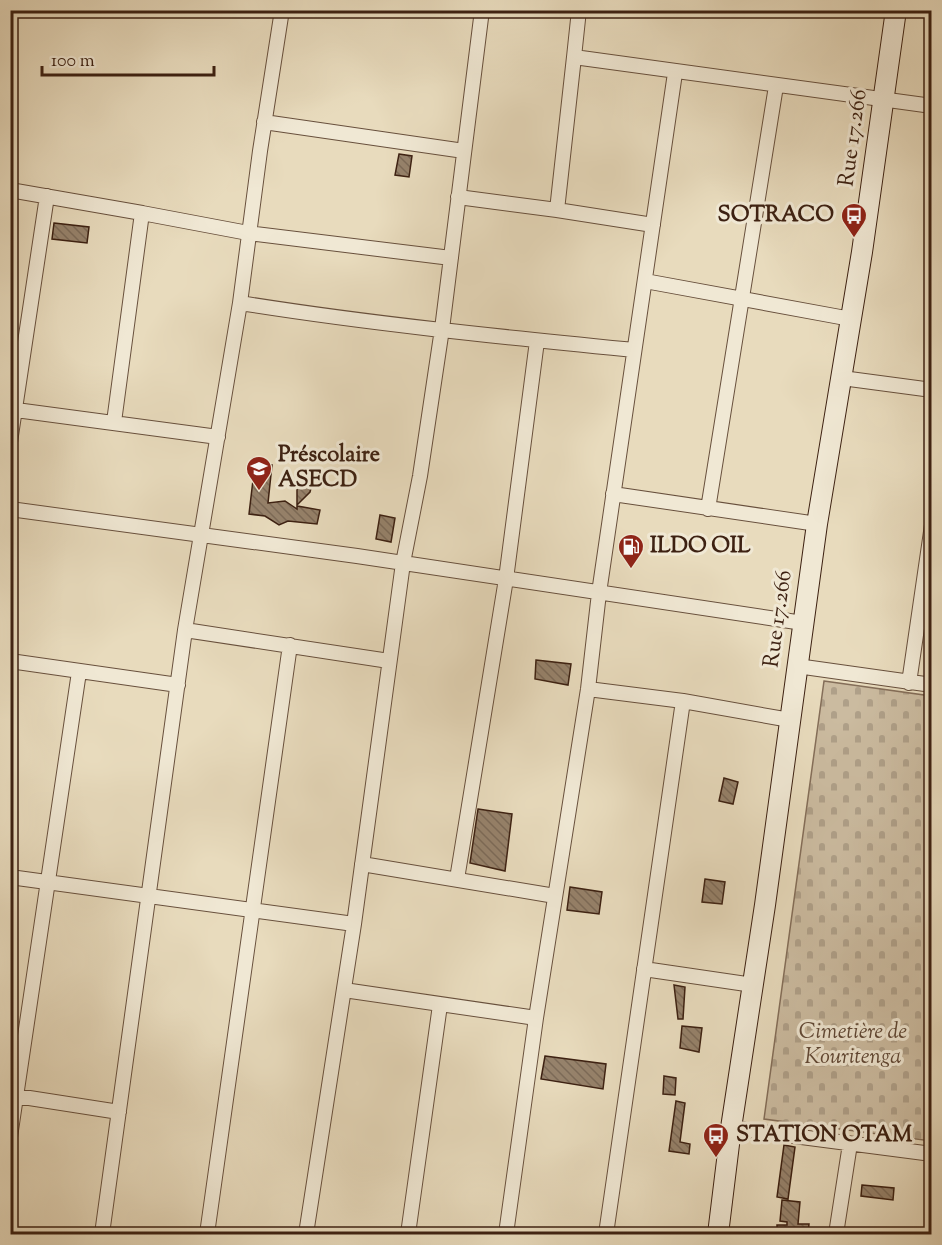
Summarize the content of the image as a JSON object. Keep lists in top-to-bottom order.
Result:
{
  "streets": {
    "main road": ["Rue 17.266"]
  },
  "parks": ["Cimetière de Kouritenga"],
  "places": {
    "bus stop": ["SOTRACO", "STATION OTAM"],
    "school or university": ["Préscolaire ASECD"],
    "fuel station": ["ILDO OIL"]
  },
  "scale_bar": "100 m"
}
